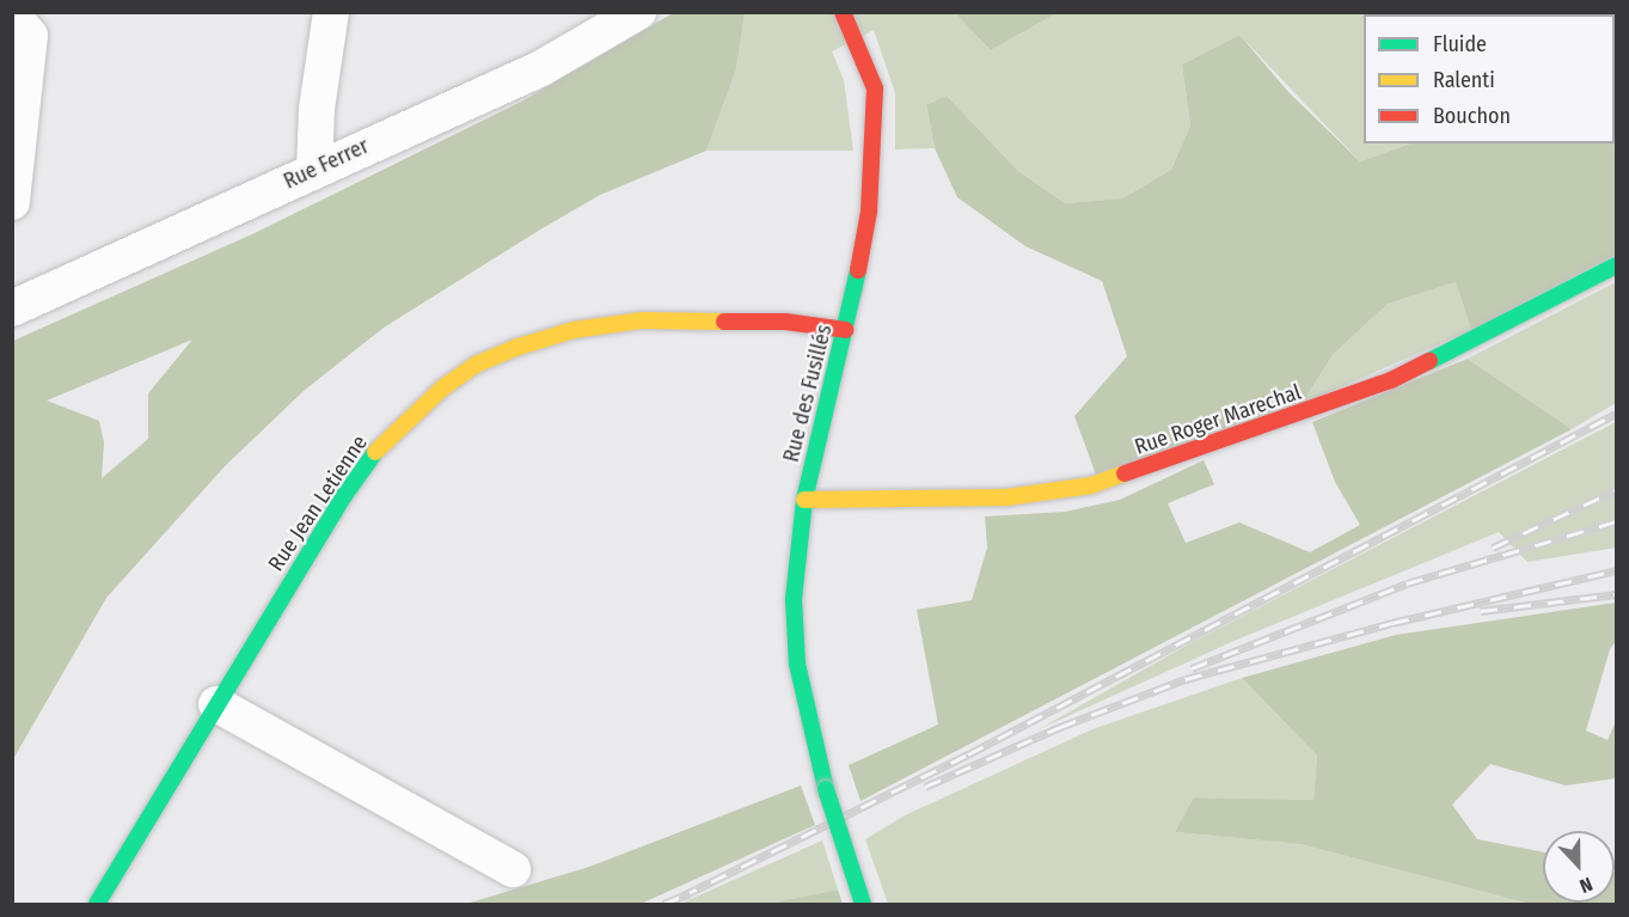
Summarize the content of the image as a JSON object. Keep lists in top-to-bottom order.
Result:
{
  "streets": {
    "street": [
      "Rue Ferrer",
      "Rue des Fusillés",
      "Rue Roger Marechal",
      "Rue Jean Letienne"
    ]
  },
  "crossings": [
    ["Rue des Fusillés", "Rue Roger Marechal"],
    ["Rue des Fusillés", "Rue Jean Letienne"]
  ],
  "legend": ["Fluide", "Ralenti", "Bouchon"],
  "north": "bottom"
}
